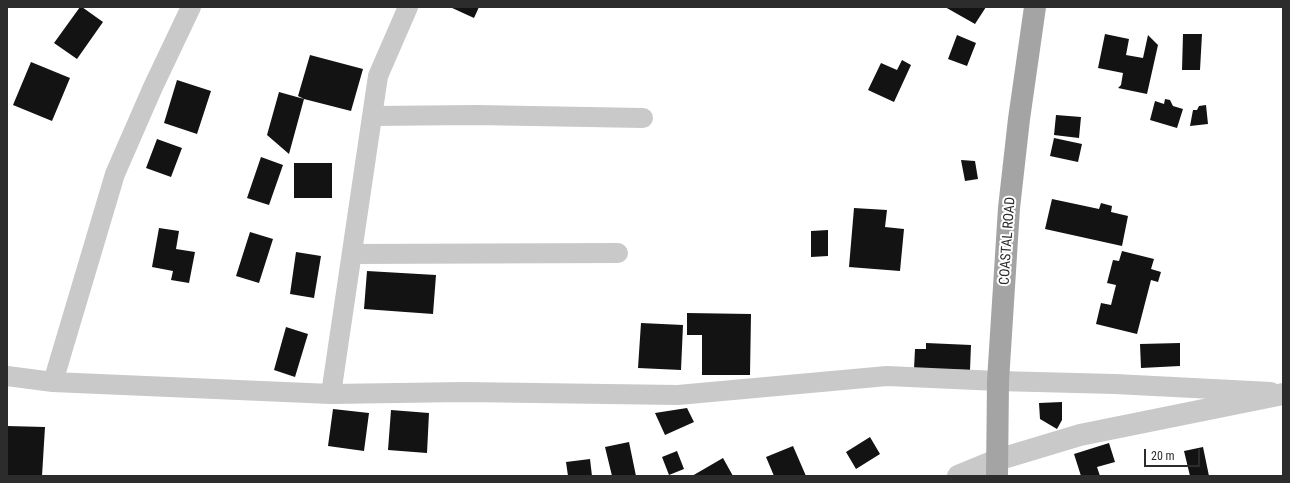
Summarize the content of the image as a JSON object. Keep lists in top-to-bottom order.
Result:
{
  "streets": {
    "main road": ["COASTAL ROAD"]
  },
  "scale_bar": "20 m"
}
